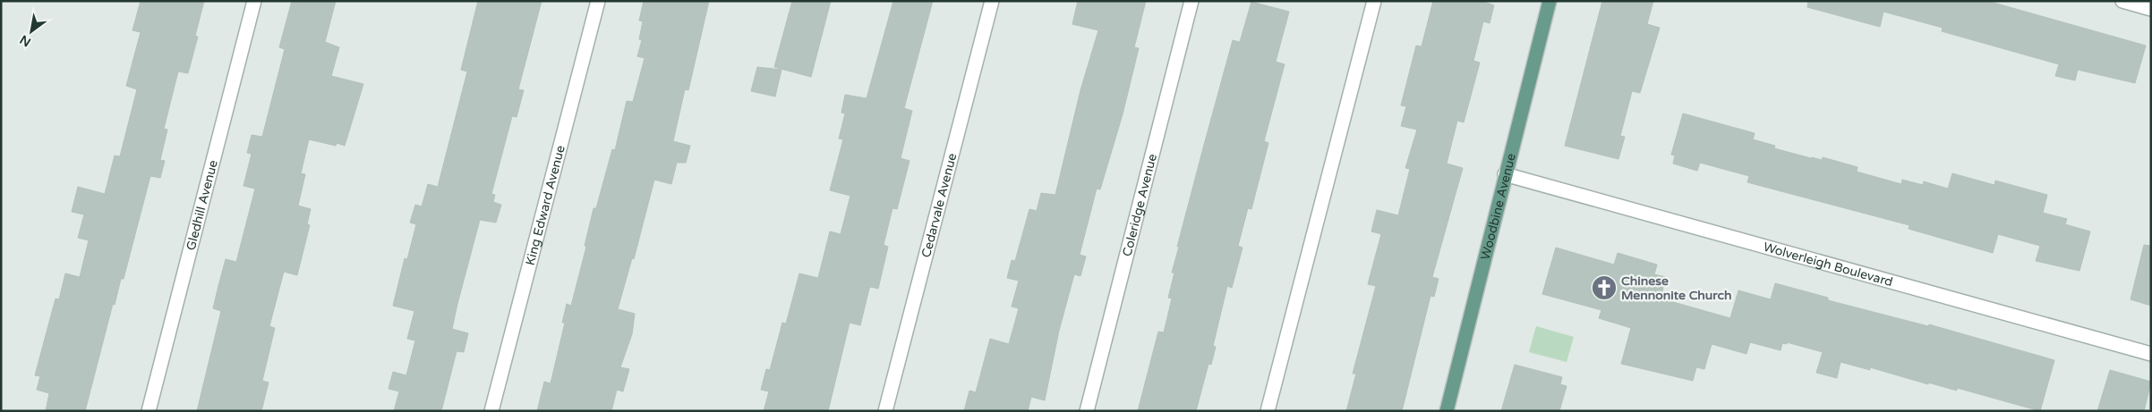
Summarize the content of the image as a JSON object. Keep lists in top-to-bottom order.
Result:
{
  "streets": {
    "main road": ["Woodbine Avenue"],
    "street": [
      "Gledhill Avenue",
      "King Edward Avenue",
      "Cedarvale Avenue",
      "Coleridge Avenue",
      "Wolverleigh Boulevard"
    ]
  },
  "crossings": [
    ["Woodbine Avenue", "Wolverleigh Boulevard"]
  ],
  "places": {
    "church": ["Chinese Mennonite Church"]
  },
  "north": "bottom left"
}
